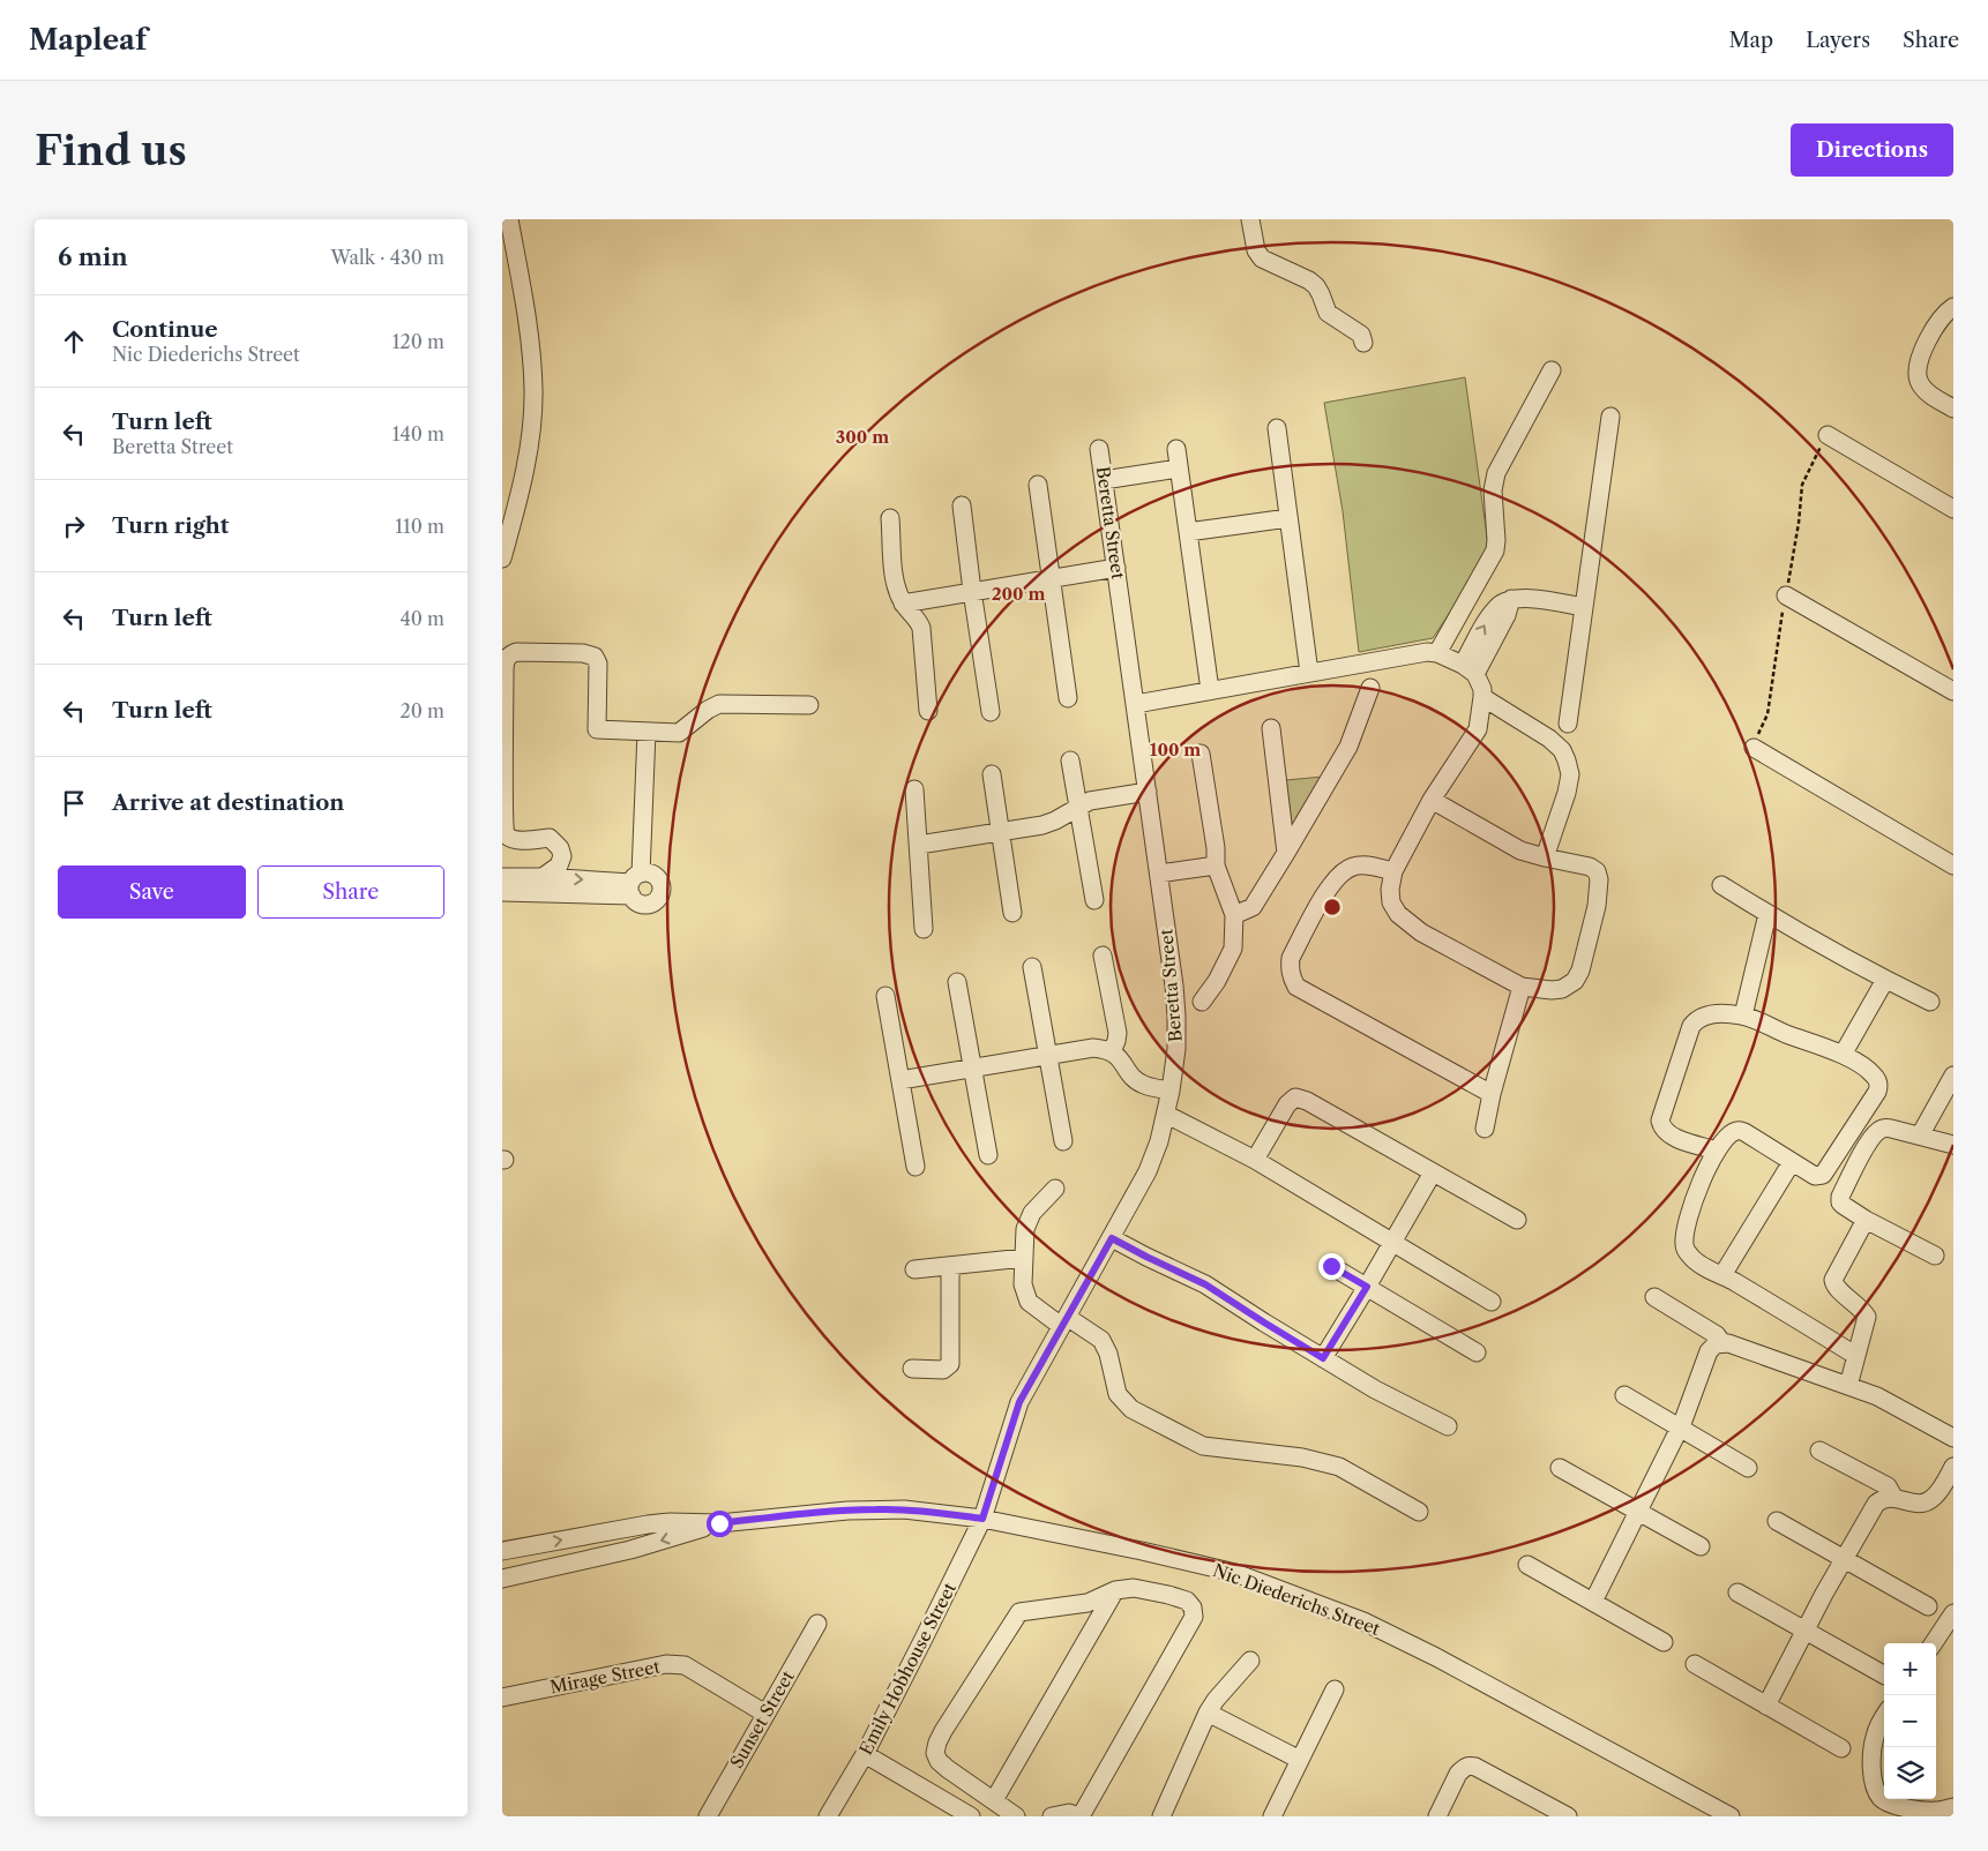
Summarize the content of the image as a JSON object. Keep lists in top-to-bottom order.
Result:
{
  "streets": {
    "street": [
      "Beretta Street",
      "Nic Diederichs Street",
      "Emily Hobhouse Street",
      "Mirage Street",
      "Sunset Street"
    ]
  },
  "crossings": [
    ["Beretta Street", "Nic Diederichs Street"],
    ["Beretta Street", "Emily Hobhouse Street"],
    ["Nic Diederichs Street", "Emily Hobhouse Street"],
    ["Mirage Street", "Sunset Street"]
  ],
  "page": {
    "header": "Mapleaf",
    "nav": ["Map", "Layers", "Share"],
    "buttons": [
      "Directions",
      ["Save", "Share"]
    ],
    "title": "Find us",
    "heading": ["6 min", "Walk · 430 m"],
    "list": [
      ["Continue", "Nic Diederichs Street", "120 m"],
      ["Turn left", "Beretta Street", "140 m"],
      ["Turn right", "110 m"],
      ["Turn left", "40 m"],
      ["Turn left", "20 m"],
      "Arrive at destination"
    ],
    "map_buttons": ["+", "−"]
  },
  "rings": ["300 m", "200 m", "100 m"]
}
